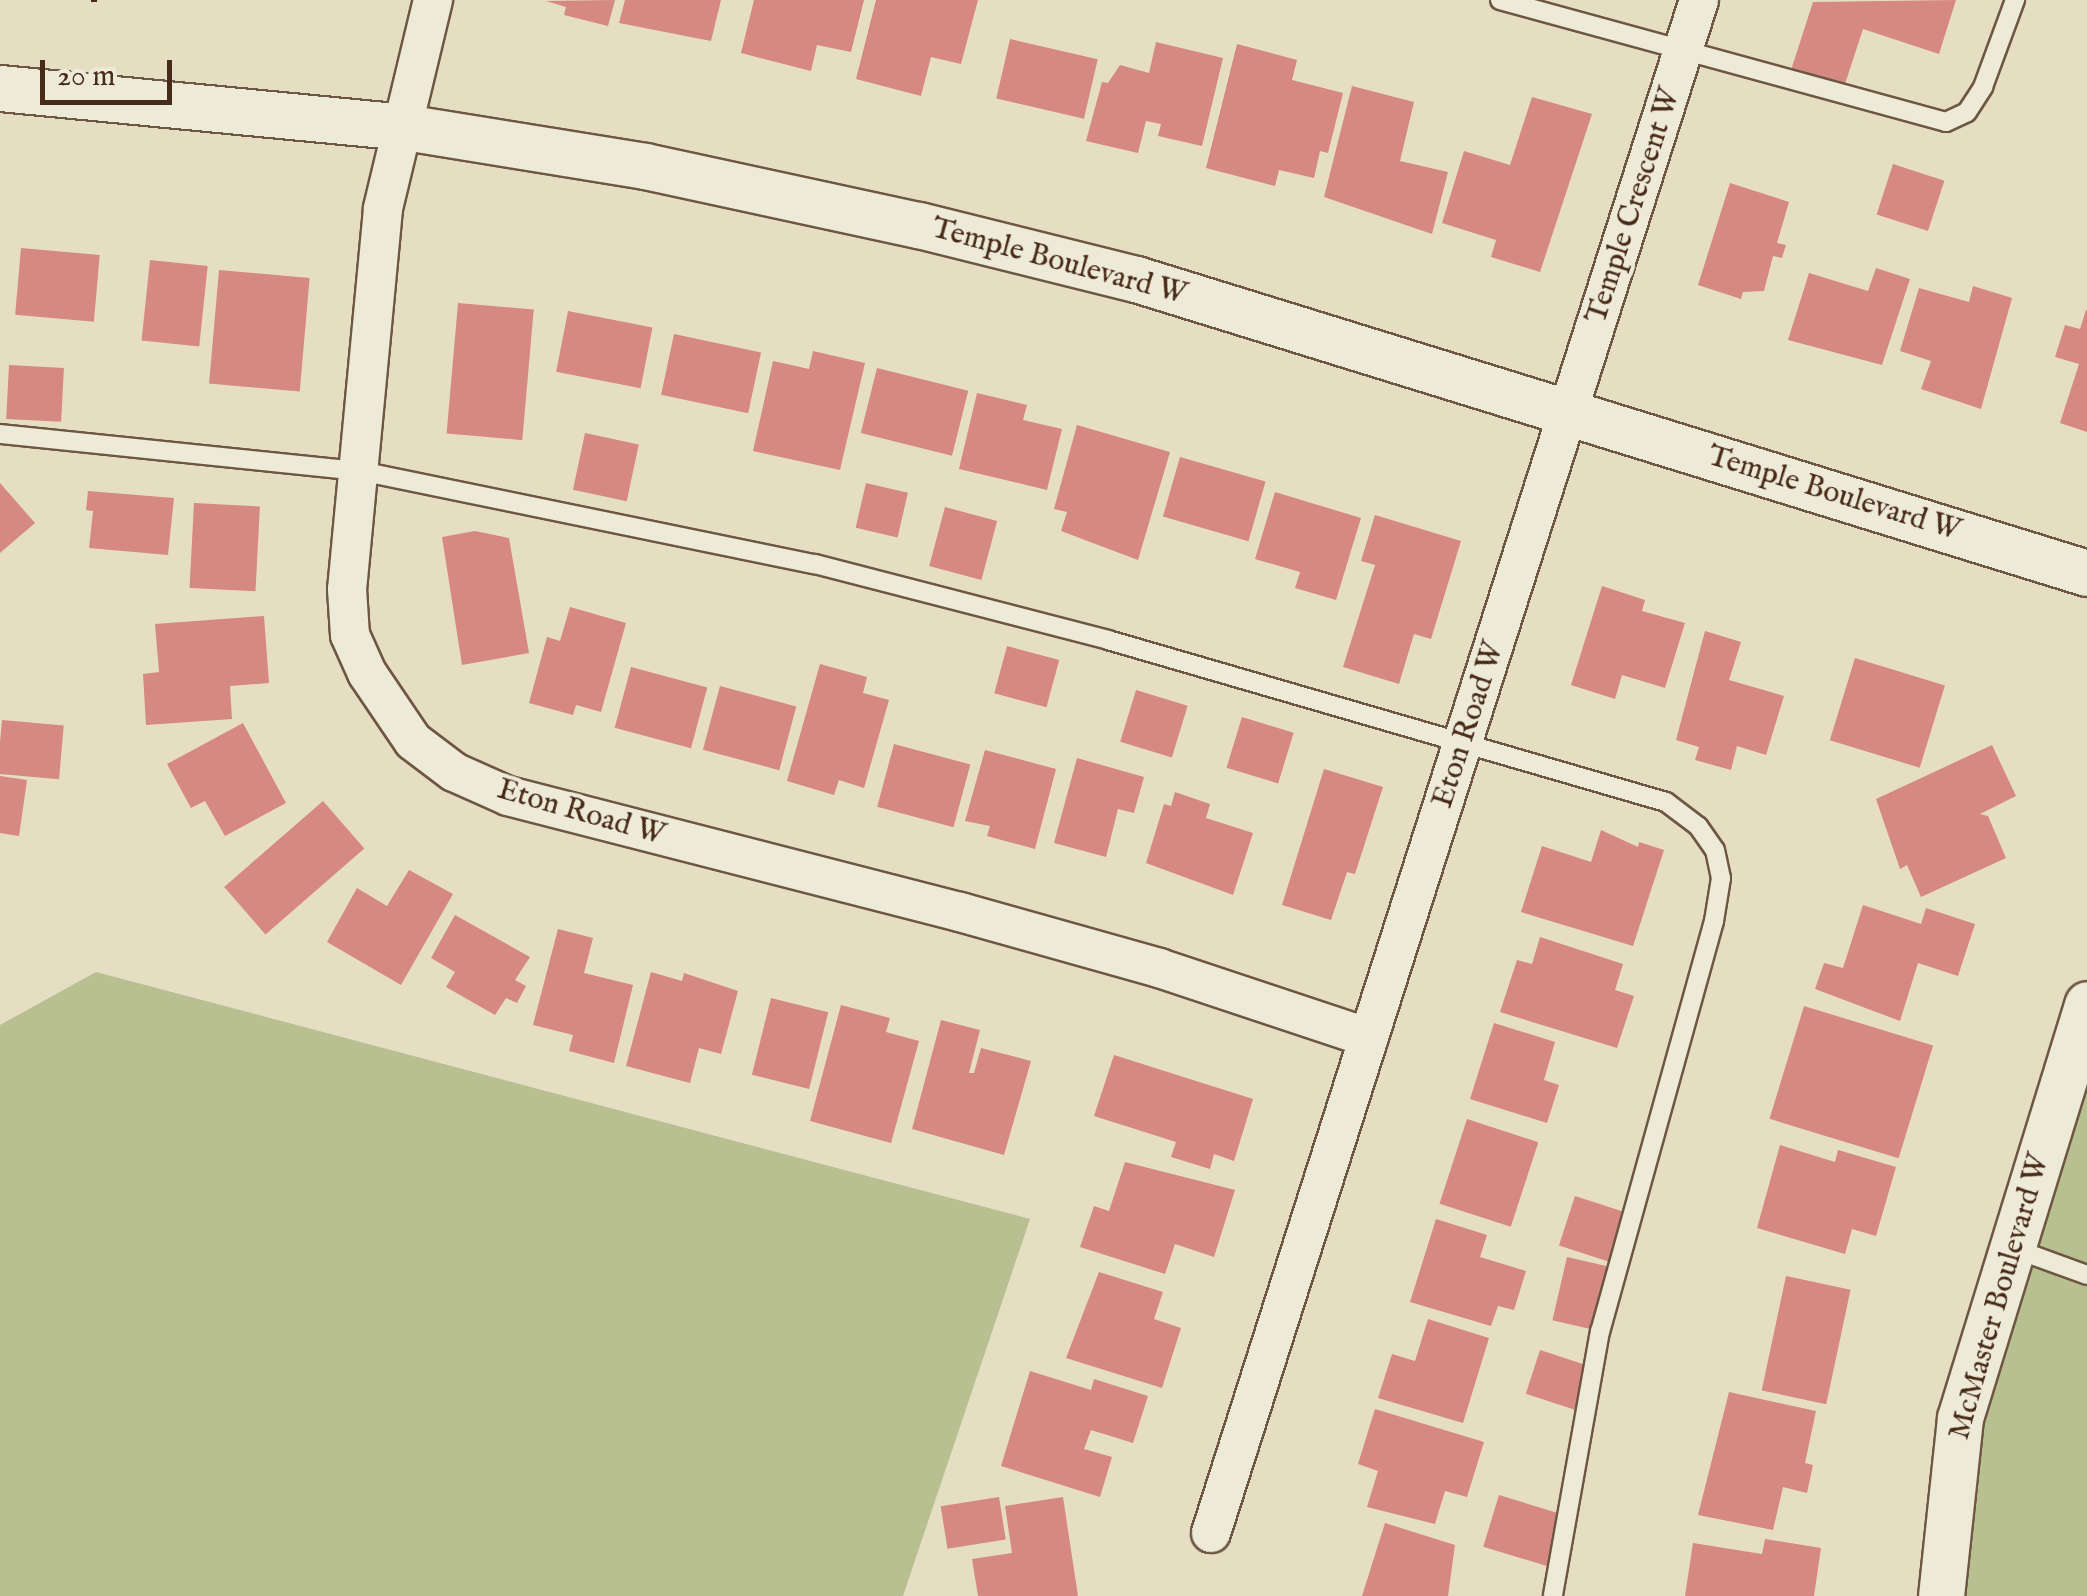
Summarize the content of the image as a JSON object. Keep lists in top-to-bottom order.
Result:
{
  "streets": {
    "street": [
      "Temple Crescent W",
      "Temple Boulevard W",
      "Eton Road W",
      "McMaster Boulevard W"
    ]
  },
  "crossings": [
    ["Temple Crescent W", "Temple Boulevard W"],
    ["Temple Crescent W", "Eton Road W"],
    ["Temple Boulevard W", "Eton Road W"]
  ],
  "scale_bar": "20 m"
}
